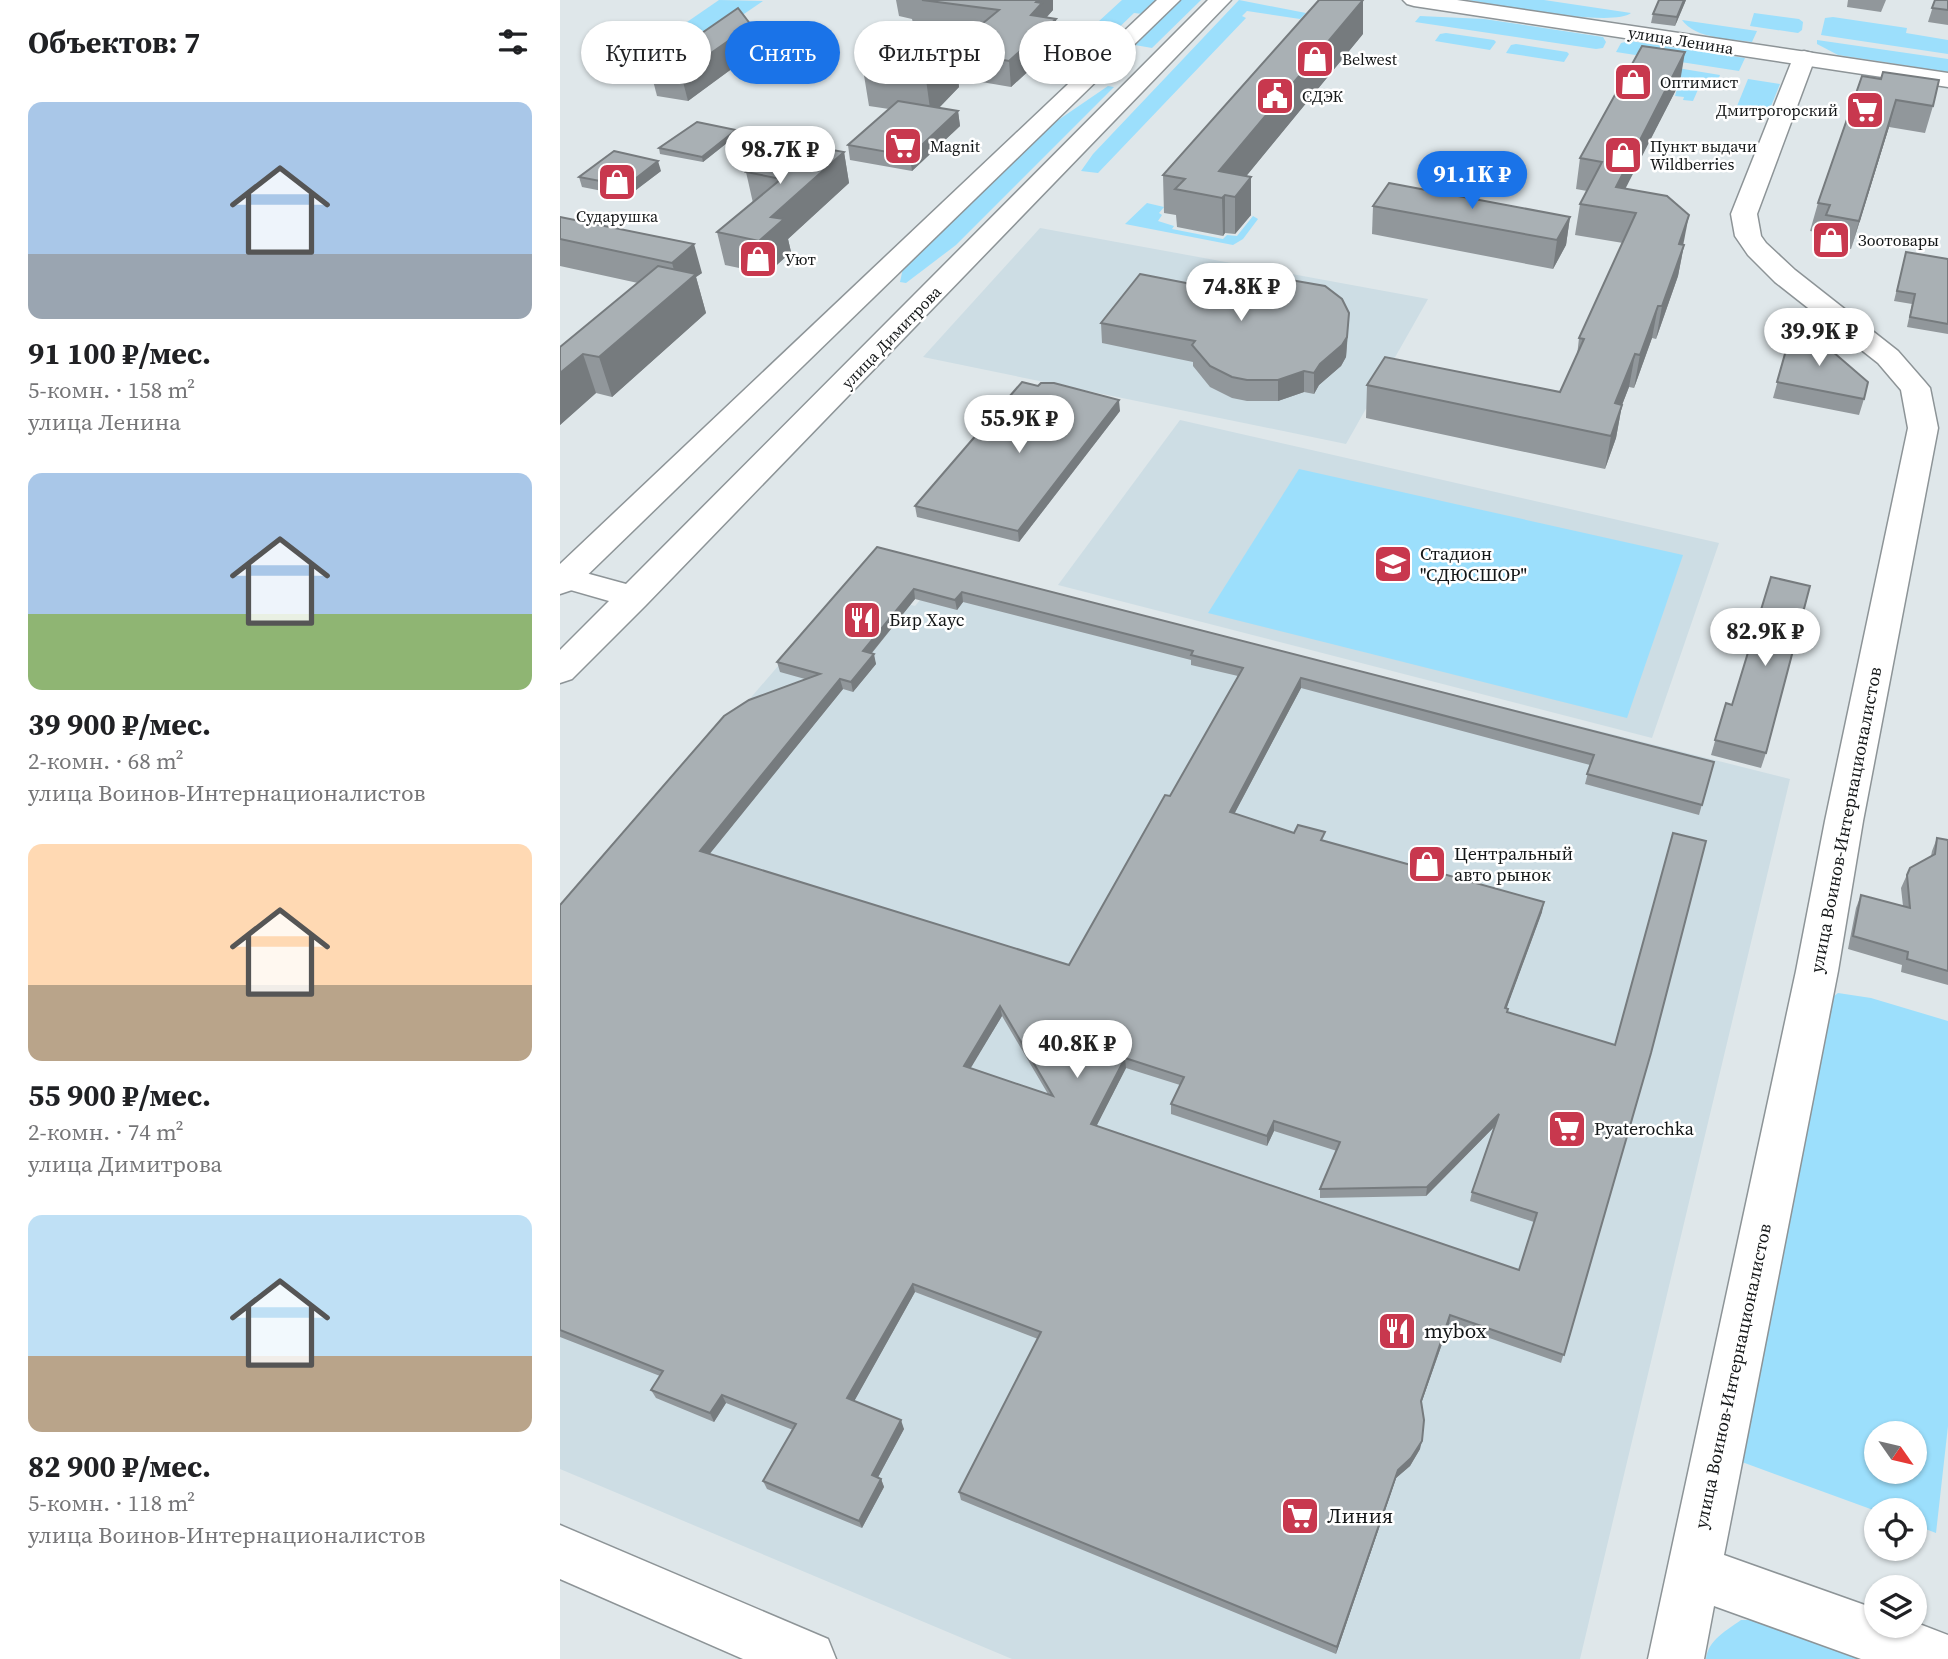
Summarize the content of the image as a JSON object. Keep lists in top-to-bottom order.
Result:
{
  "streets": {
    "street": ["улица Ленина", "улица Димитрова", "улица Воинов-Интернационалистов"]
  },
  "crossings": [
    ["улица Ленина", "улица Воинов-Интернационалистов"]
  ],
  "places": {
    "shop": [
      "Belwest",
      "Оптимист",
      "Пункт выдачи Wildberries",
      "Сударушка",
      "Зоотовары",
      "Уют",
      "Центральный авто рынок"
    ],
    "public building": ["СДЭК"],
    "supermarket": [
      "Дмитрогорский",
      "Magnit",
      "Pyaterochka",
      "Линия"
    ],
    "school or university": ["Стадион \"СДЮСШОР\""],
    "restaurant": ["Бир Хаус", "mybox"]
  },
  "north": "bottom right",
  "page": {
    "heading": "Объектов: 7",
    "chip": [
      "Купить",
      "Снять",
      "Фильтры",
      "Новое"
    ],
    "list": [
      {
        "name": "91 100 ₽/мес.",
        "note": "5-комн. · 158 m² · улица Ленина"
      },
      {
        "name": "39 900 ₽/мес.",
        "note": "2-комн. · 68 m² · улица Воинов-Интернационалистов"
      },
      {
        "name": "55 900 ₽/мес.",
        "note": "2-комн. · 74 m² · улица Димитрова"
      },
      {
        "name": "82 900 ₽/мес.",
        "note": "5-комн. · 118 m² · улица Воинов-Интернационалистов"
      }
    ],
    "price": [
      "98.7K ₽",
      "91.1K ₽",
      "74.8K ₽",
      "39.9K ₽",
      "55.9K ₽",
      "82.9K ₽",
      "40.8K ₽"
    ]
  }
}
